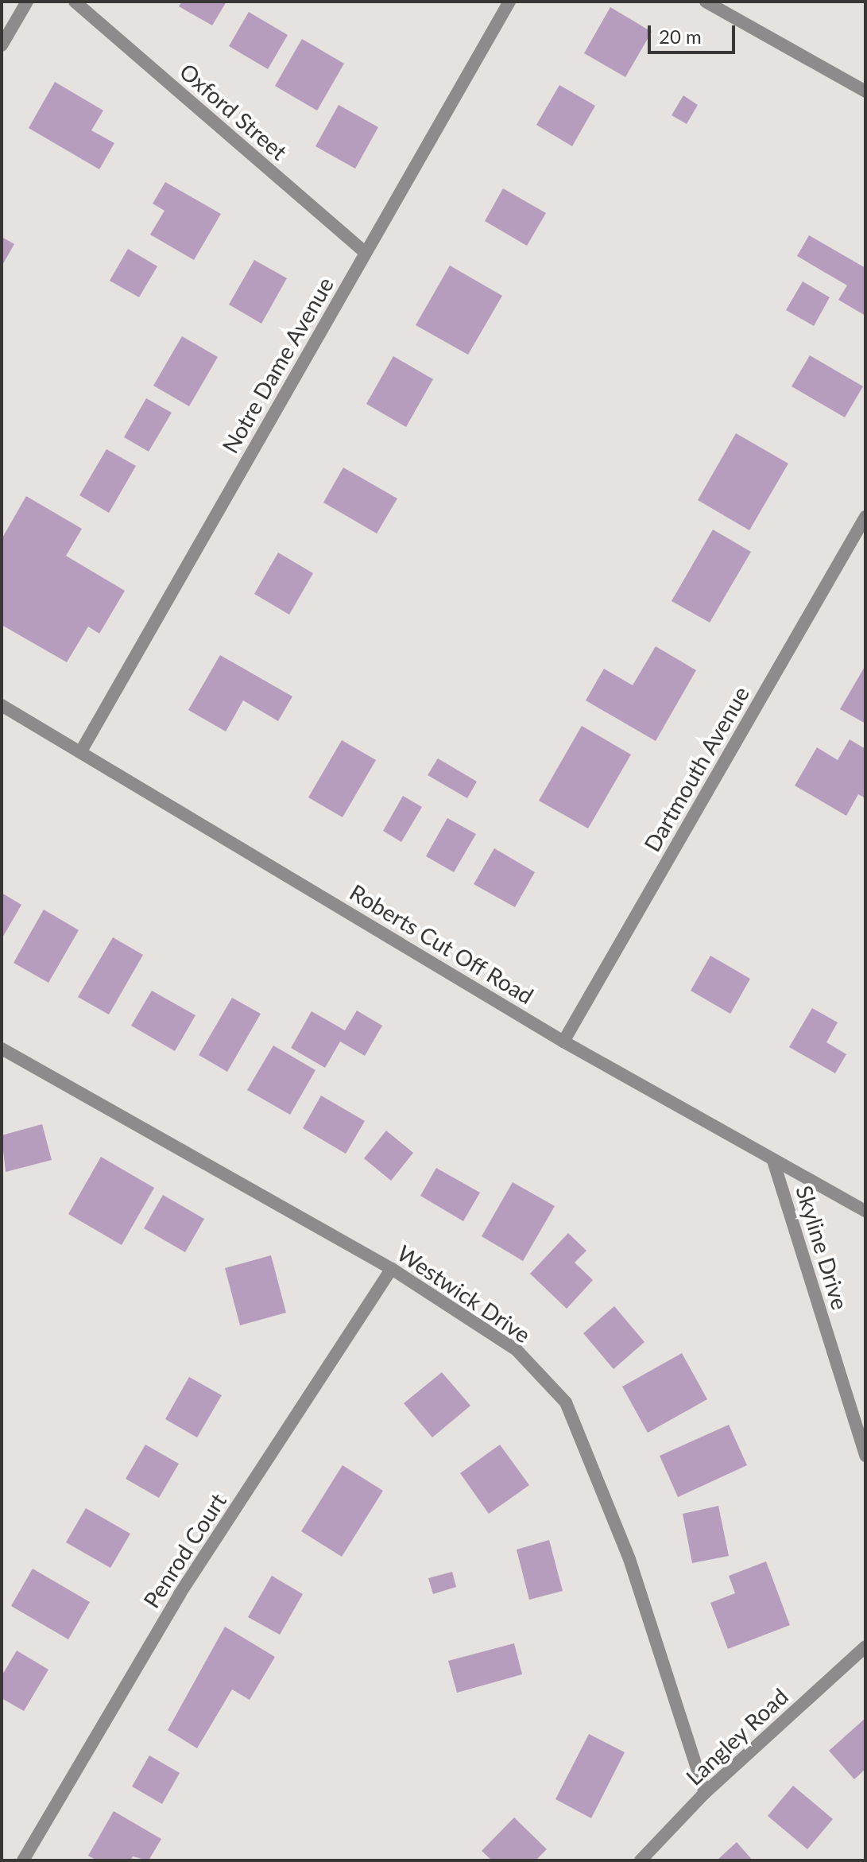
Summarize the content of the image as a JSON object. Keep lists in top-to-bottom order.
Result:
{
  "streets": {
    "street": [
      "Oxford Street",
      "Notre Dame Avenue",
      "Dartmouth Avenue",
      "Roberts Cut Off Road",
      "Skyline Drive",
      "Westwick Drive",
      "Penrod Court",
      "Langley Road"
    ]
  },
  "crossings": [
    ["Oxford Street", "Notre Dame Avenue"],
    ["Notre Dame Avenue", "Roberts Cut Off Road"],
    ["Dartmouth Avenue", "Roberts Cut Off Road"],
    ["Roberts Cut Off Road", "Skyline Drive"],
    ["Westwick Drive", "Penrod Court"],
    ["Westwick Drive", "Langley Road"]
  ],
  "scale_bar": "20 m"
}
